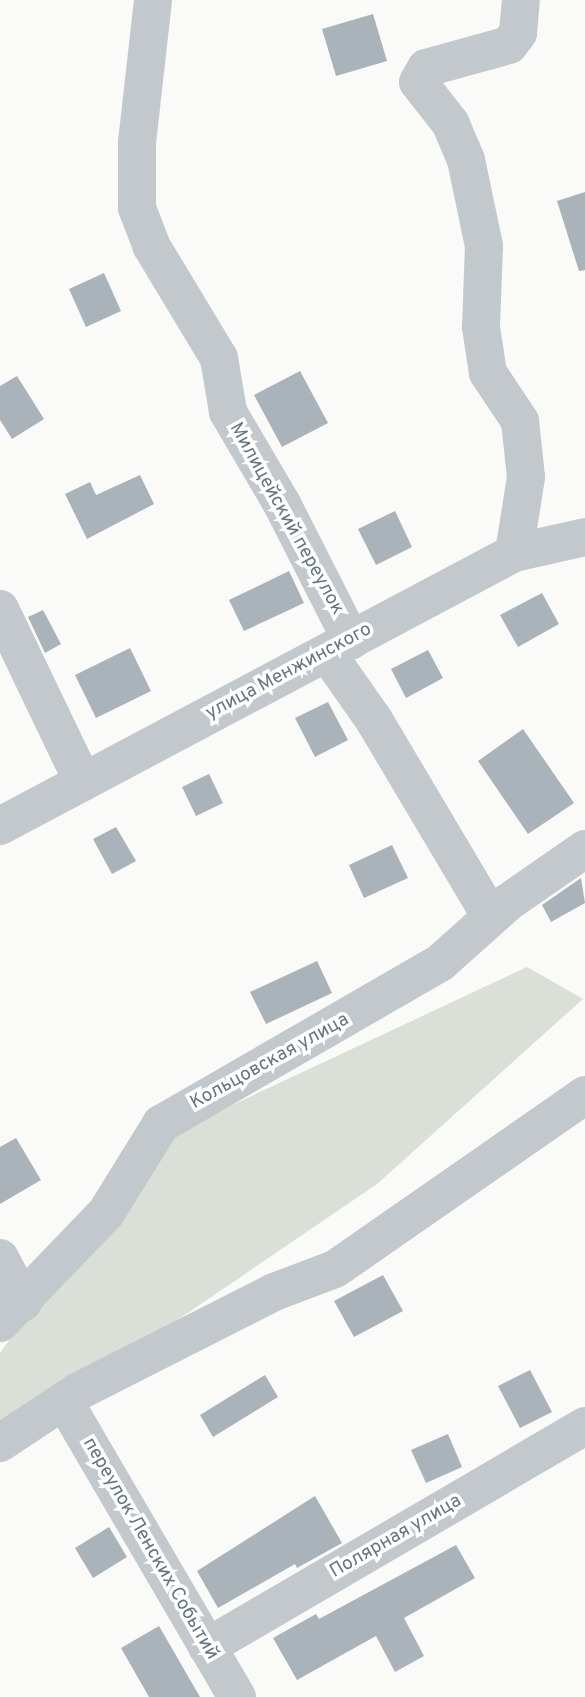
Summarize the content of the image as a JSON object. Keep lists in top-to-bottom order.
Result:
{
  "streets": {
    "street": [
      "Милицейский переулок",
      "улица Менжинского",
      "Кольцовская улица",
      "Полярная улица",
      "переулок Ленских Событий"
    ]
  },
  "crossings": [
    ["Милицейский переулок", "улица Менжинского"],
    ["Милицейский переулок", "Кольцовская улица"],
    ["Полярная улица", "переулок Ленских Событий"]
  ]
}
